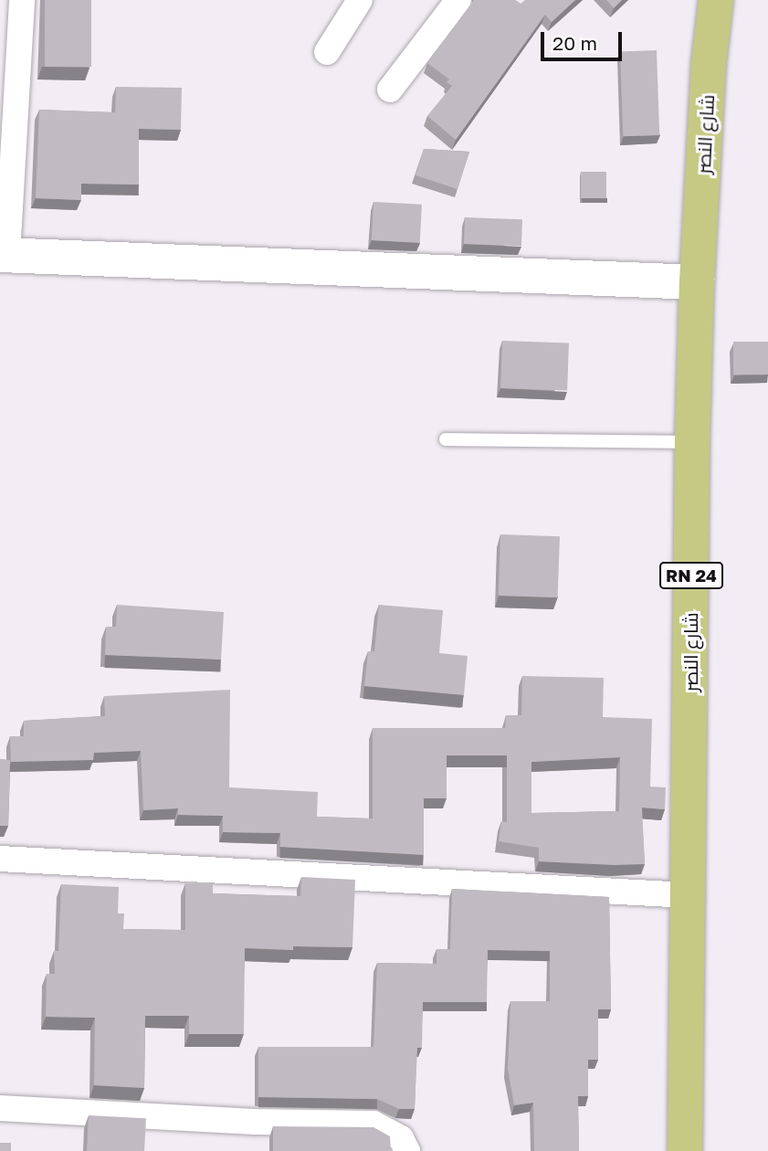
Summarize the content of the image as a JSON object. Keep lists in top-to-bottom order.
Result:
{
  "streets": {
    "main road": ["شارع النصر", "RN 24"]
  },
  "scale_bar": "20 m"
}
